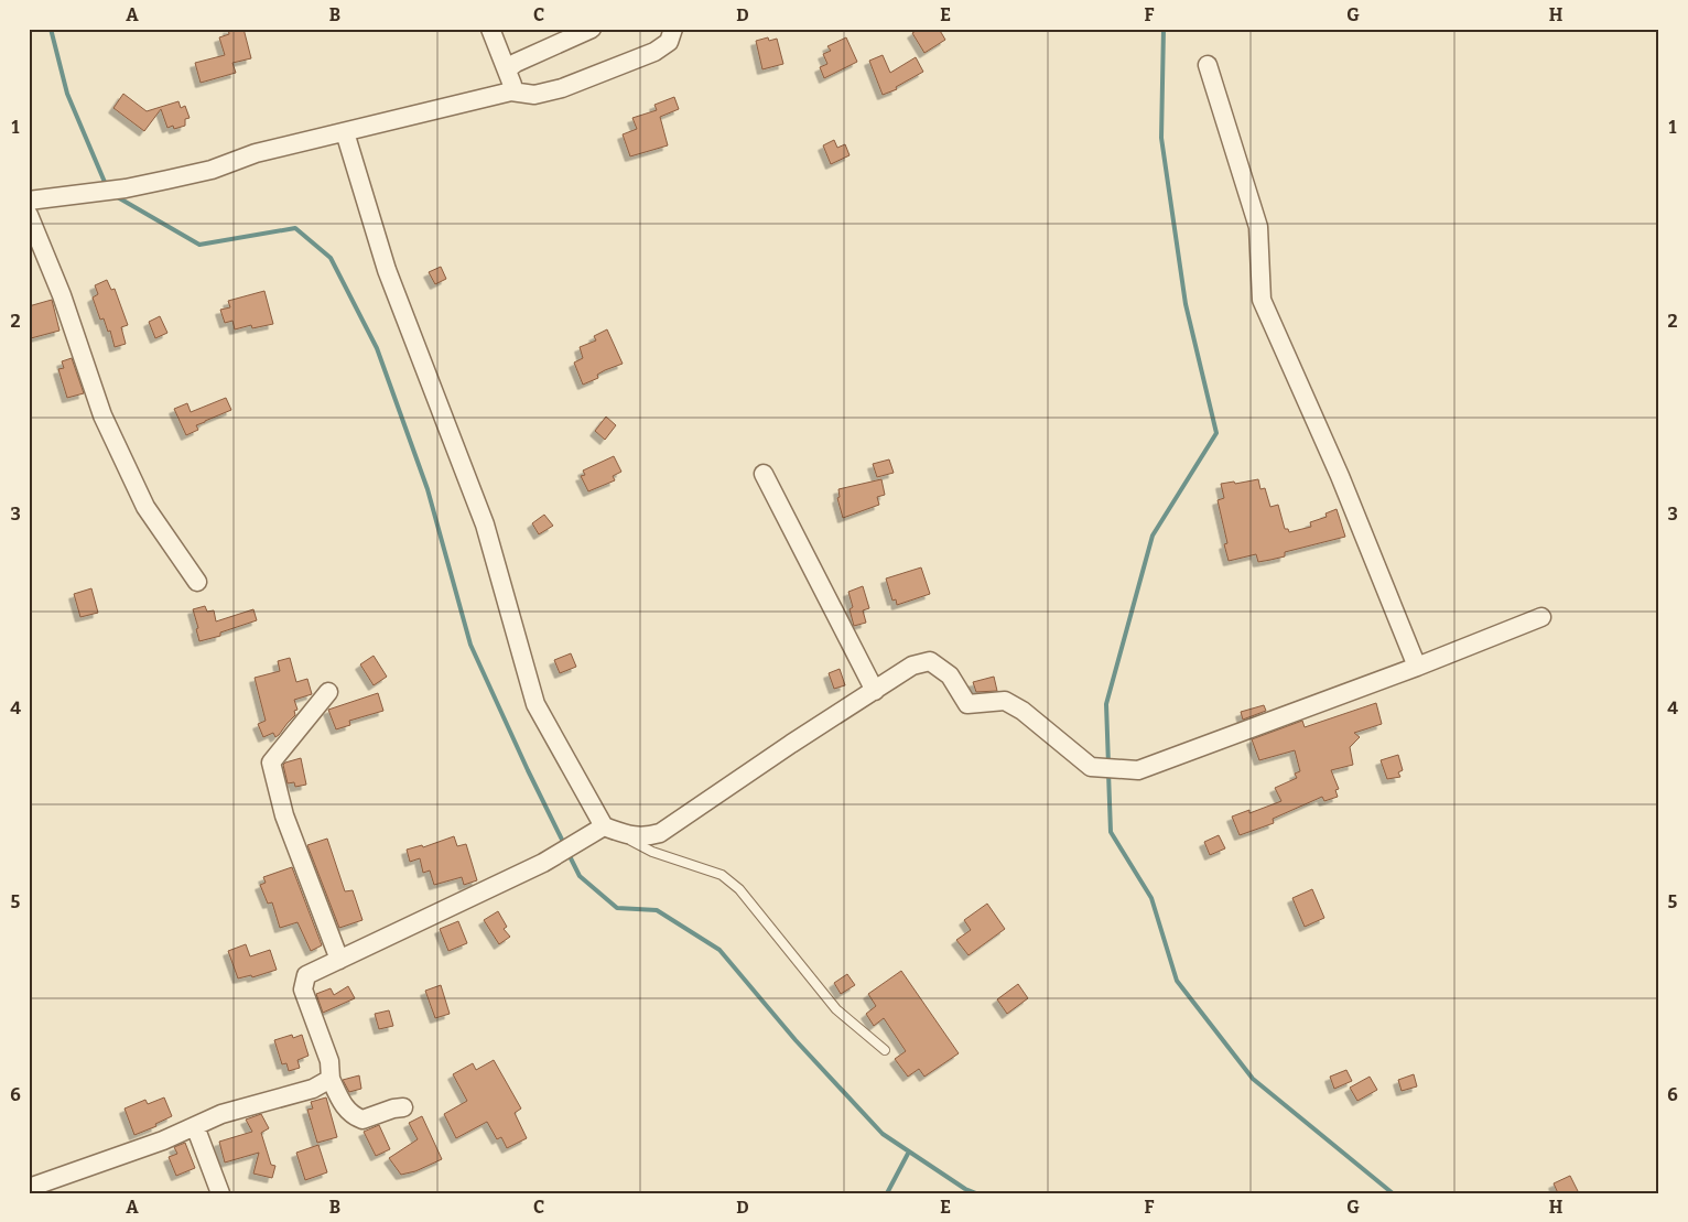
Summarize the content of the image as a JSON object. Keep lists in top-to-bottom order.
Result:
{
  "grid": {
    "columns": [
      "A",
      "B",
      "C",
      "D",
      "E",
      "F",
      "G",
      "H"
    ],
    "rows": [
      "1",
      "2",
      "3",
      "4",
      "5",
      "6"
    ]
  }
}
